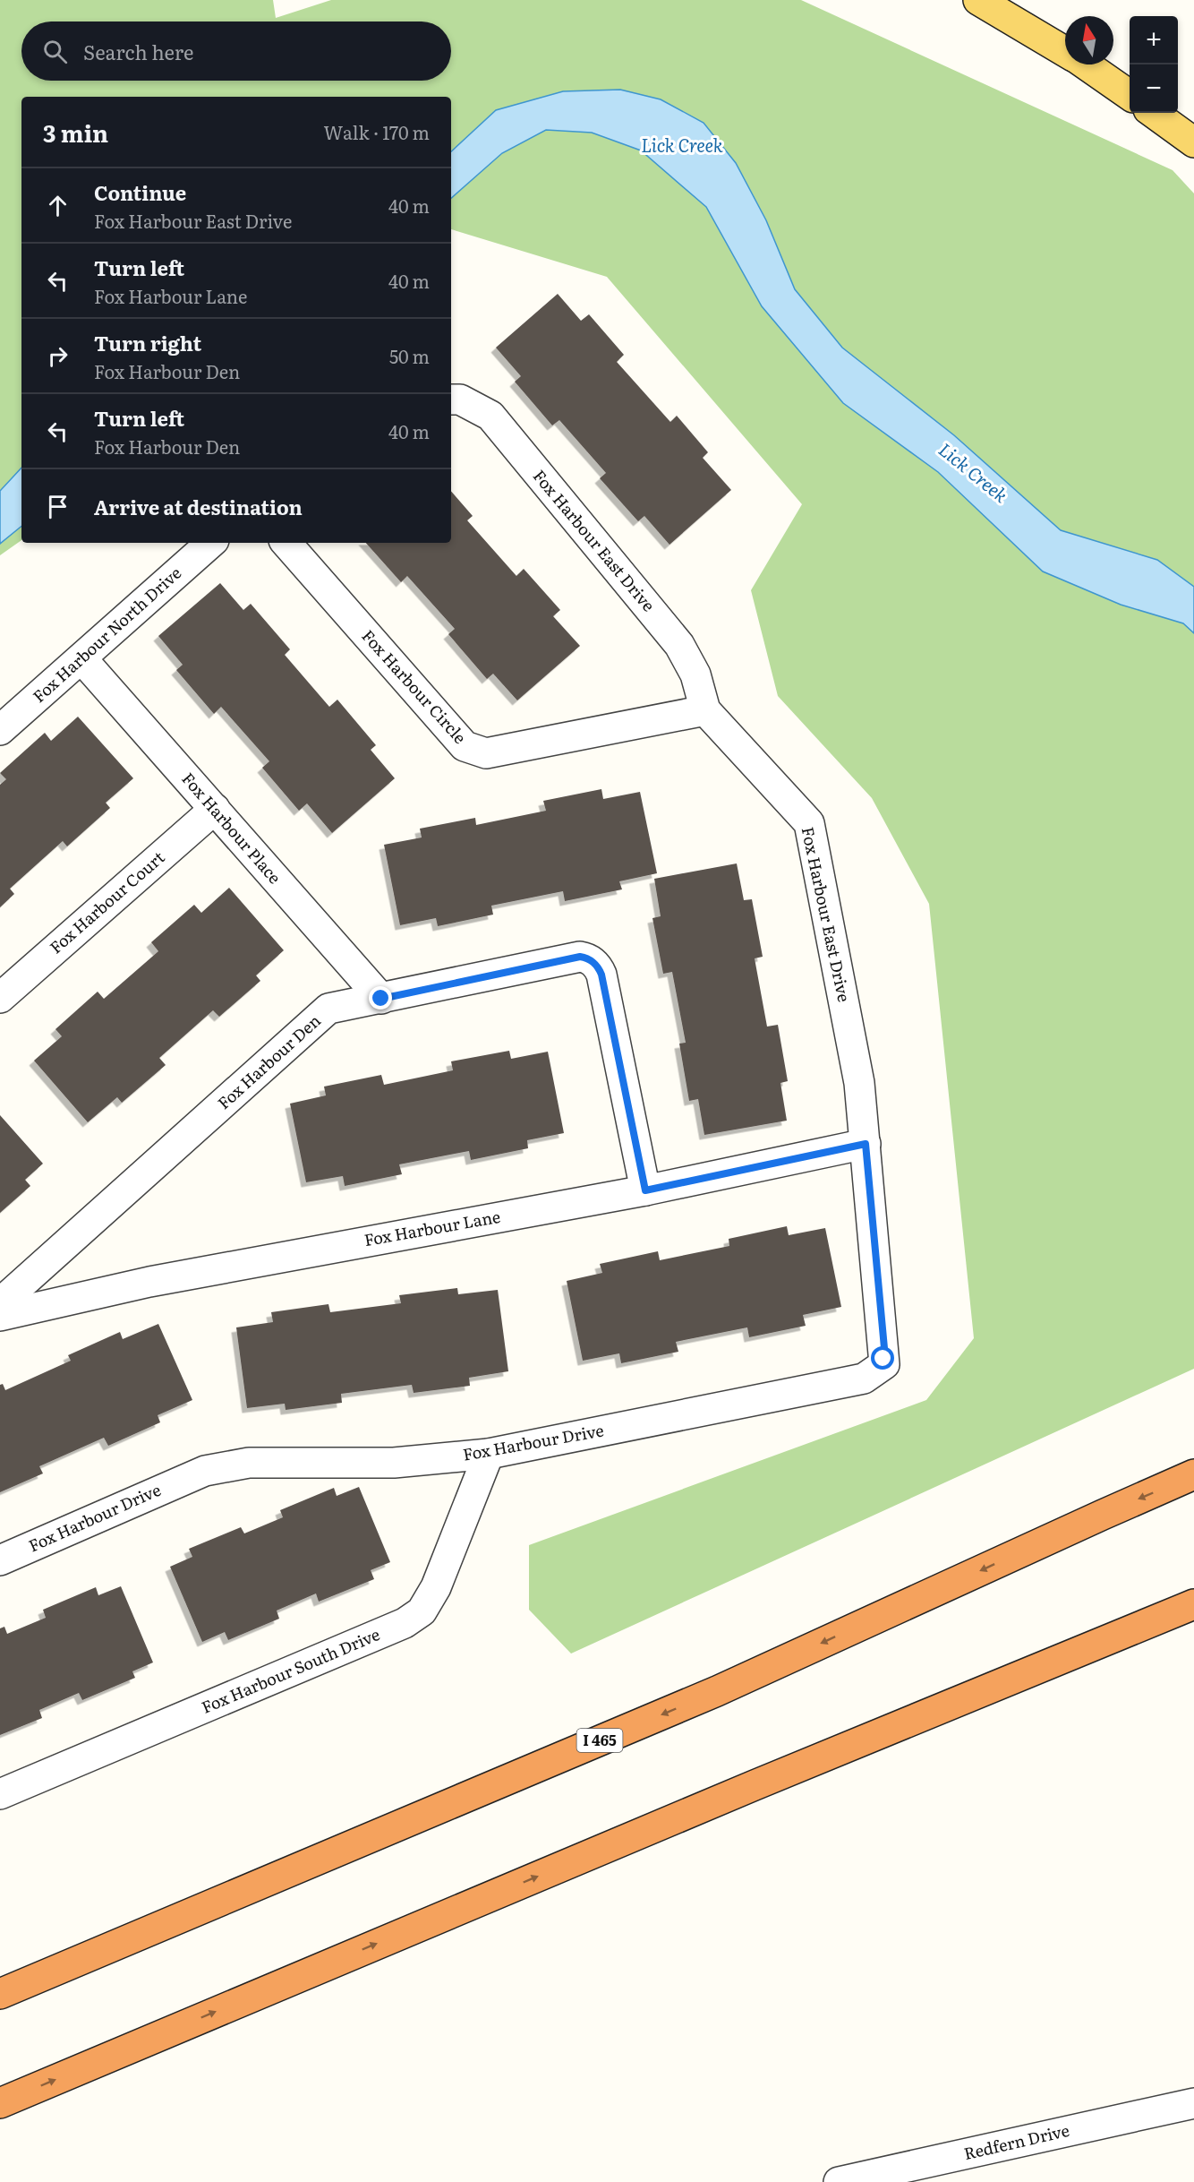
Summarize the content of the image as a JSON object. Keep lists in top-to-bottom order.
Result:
{
  "streets": {
    "highway": ["I 465"],
    "street": [
      "Fox Harbour East Drive",
      "Fox Harbour North Drive",
      "Fox Harbour Circle",
      "Fox Harbour Place",
      "Fox Harbour Court",
      "Fox Harbour Den",
      "Fox Harbour Lane",
      "Fox Harbour Drive",
      "Fox Harbour South Drive",
      "Redfern Drive"
    ]
  },
  "crossings": [
    ["Fox Harbour East Drive", "Fox Harbour Circle"],
    ["Fox Harbour East Drive", "Fox Harbour Lane"],
    ["Fox Harbour East Drive", "Fox Harbour Drive"],
    ["Fox Harbour North Drive", "Fox Harbour Place"],
    ["Fox Harbour Place", "Fox Harbour Court"],
    ["Fox Harbour Place", "Fox Harbour Den"],
    ["Fox Harbour Den", "Fox Harbour Lane"],
    ["Fox Harbour Drive", "Fox Harbour South Drive"]
  ],
  "water": ["Lick Creek"],
  "north": "top",
  "page": {
    "map_buttons": ["+", "−"],
    "search": "Search here",
    "heading": ["3 min", "Walk · 170 m"],
    "list": [
      ["Continue", "Fox Harbour East Drive", "40 m"],
      ["Turn left", "Fox Harbour Lane", "40 m"],
      ["Turn right", "Fox Harbour Den", "50 m"],
      ["Turn left", "Fox Harbour Den", "40 m"],
      "Arrive at destination"
    ]
  }
}
